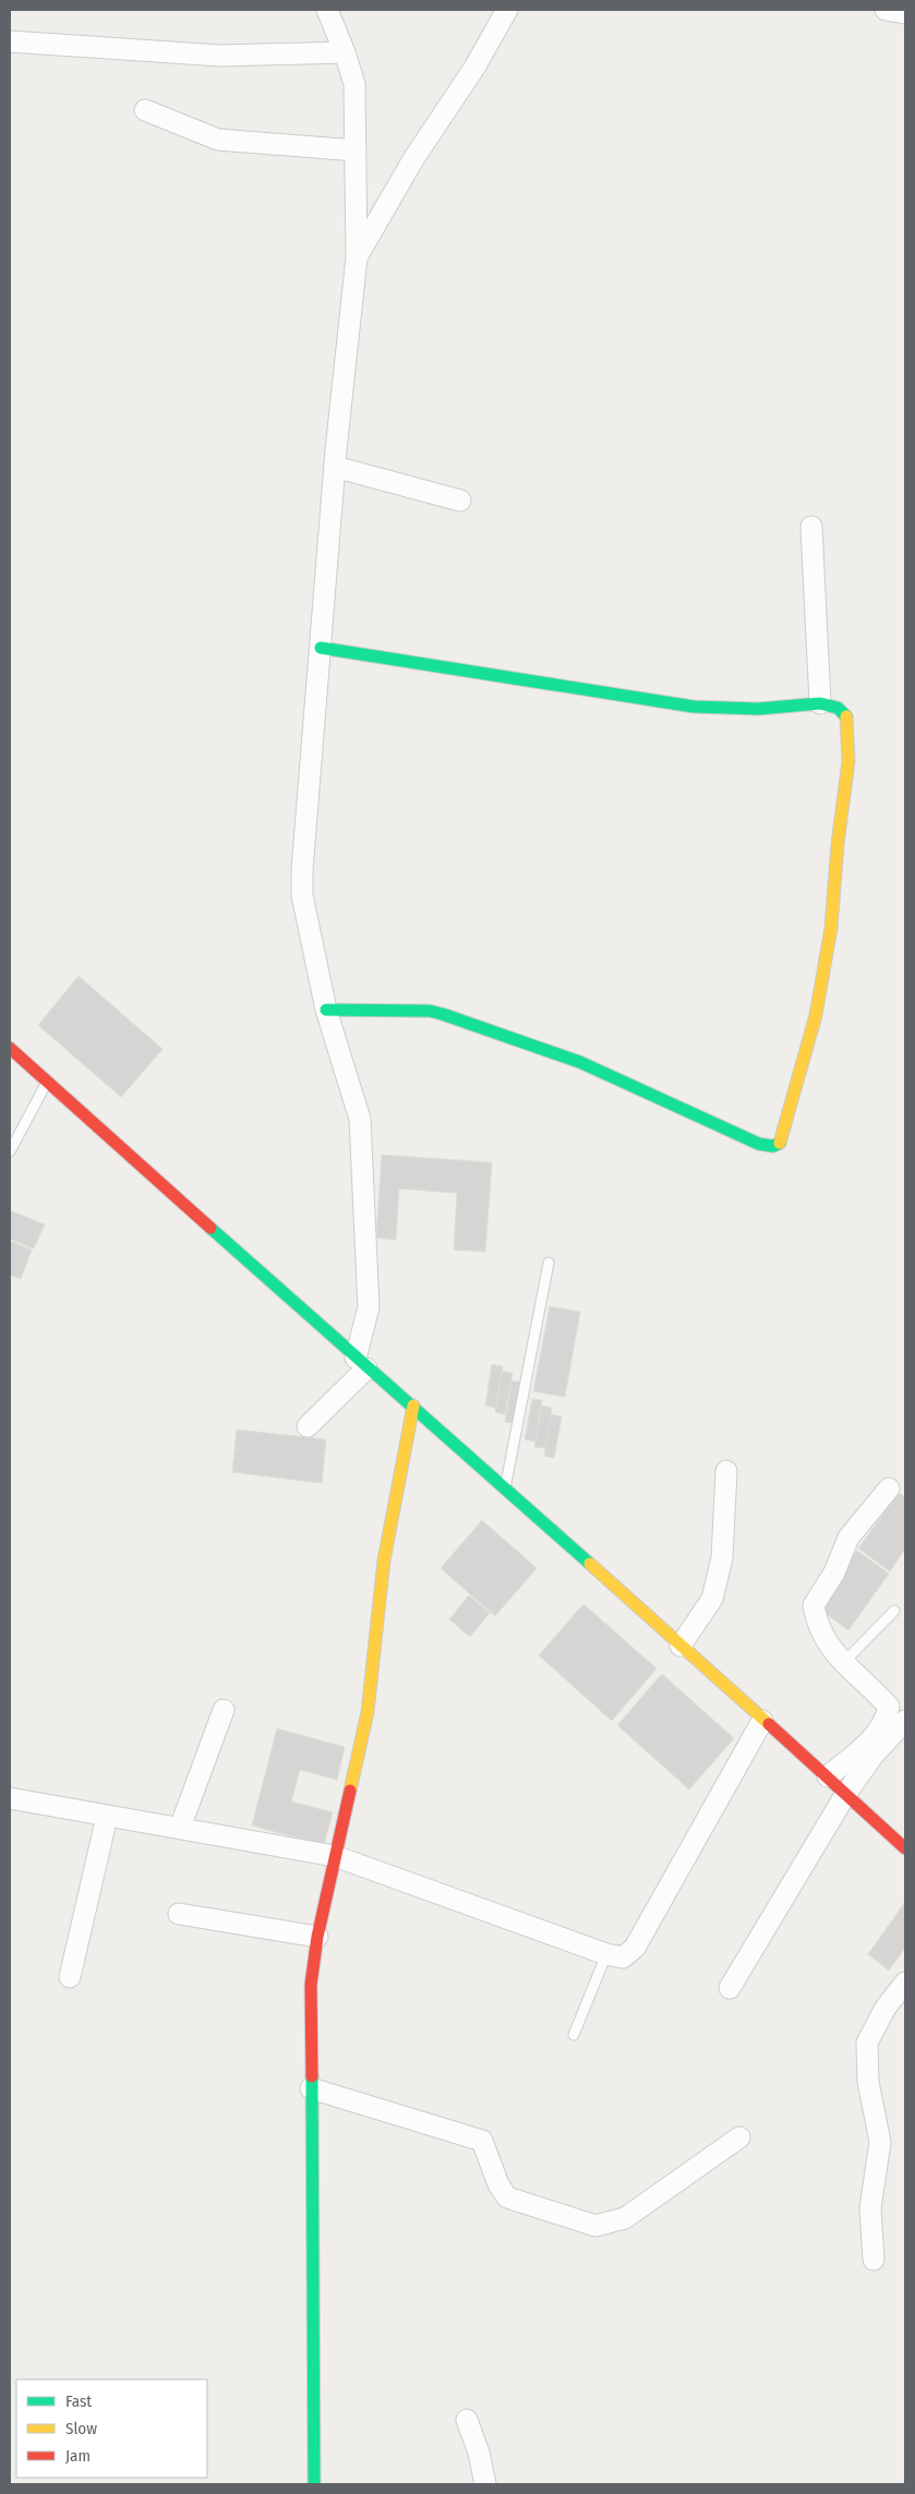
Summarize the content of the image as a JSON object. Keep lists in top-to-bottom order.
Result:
{
  "legend": ["Fast", "Slow", "Jam"]
}
